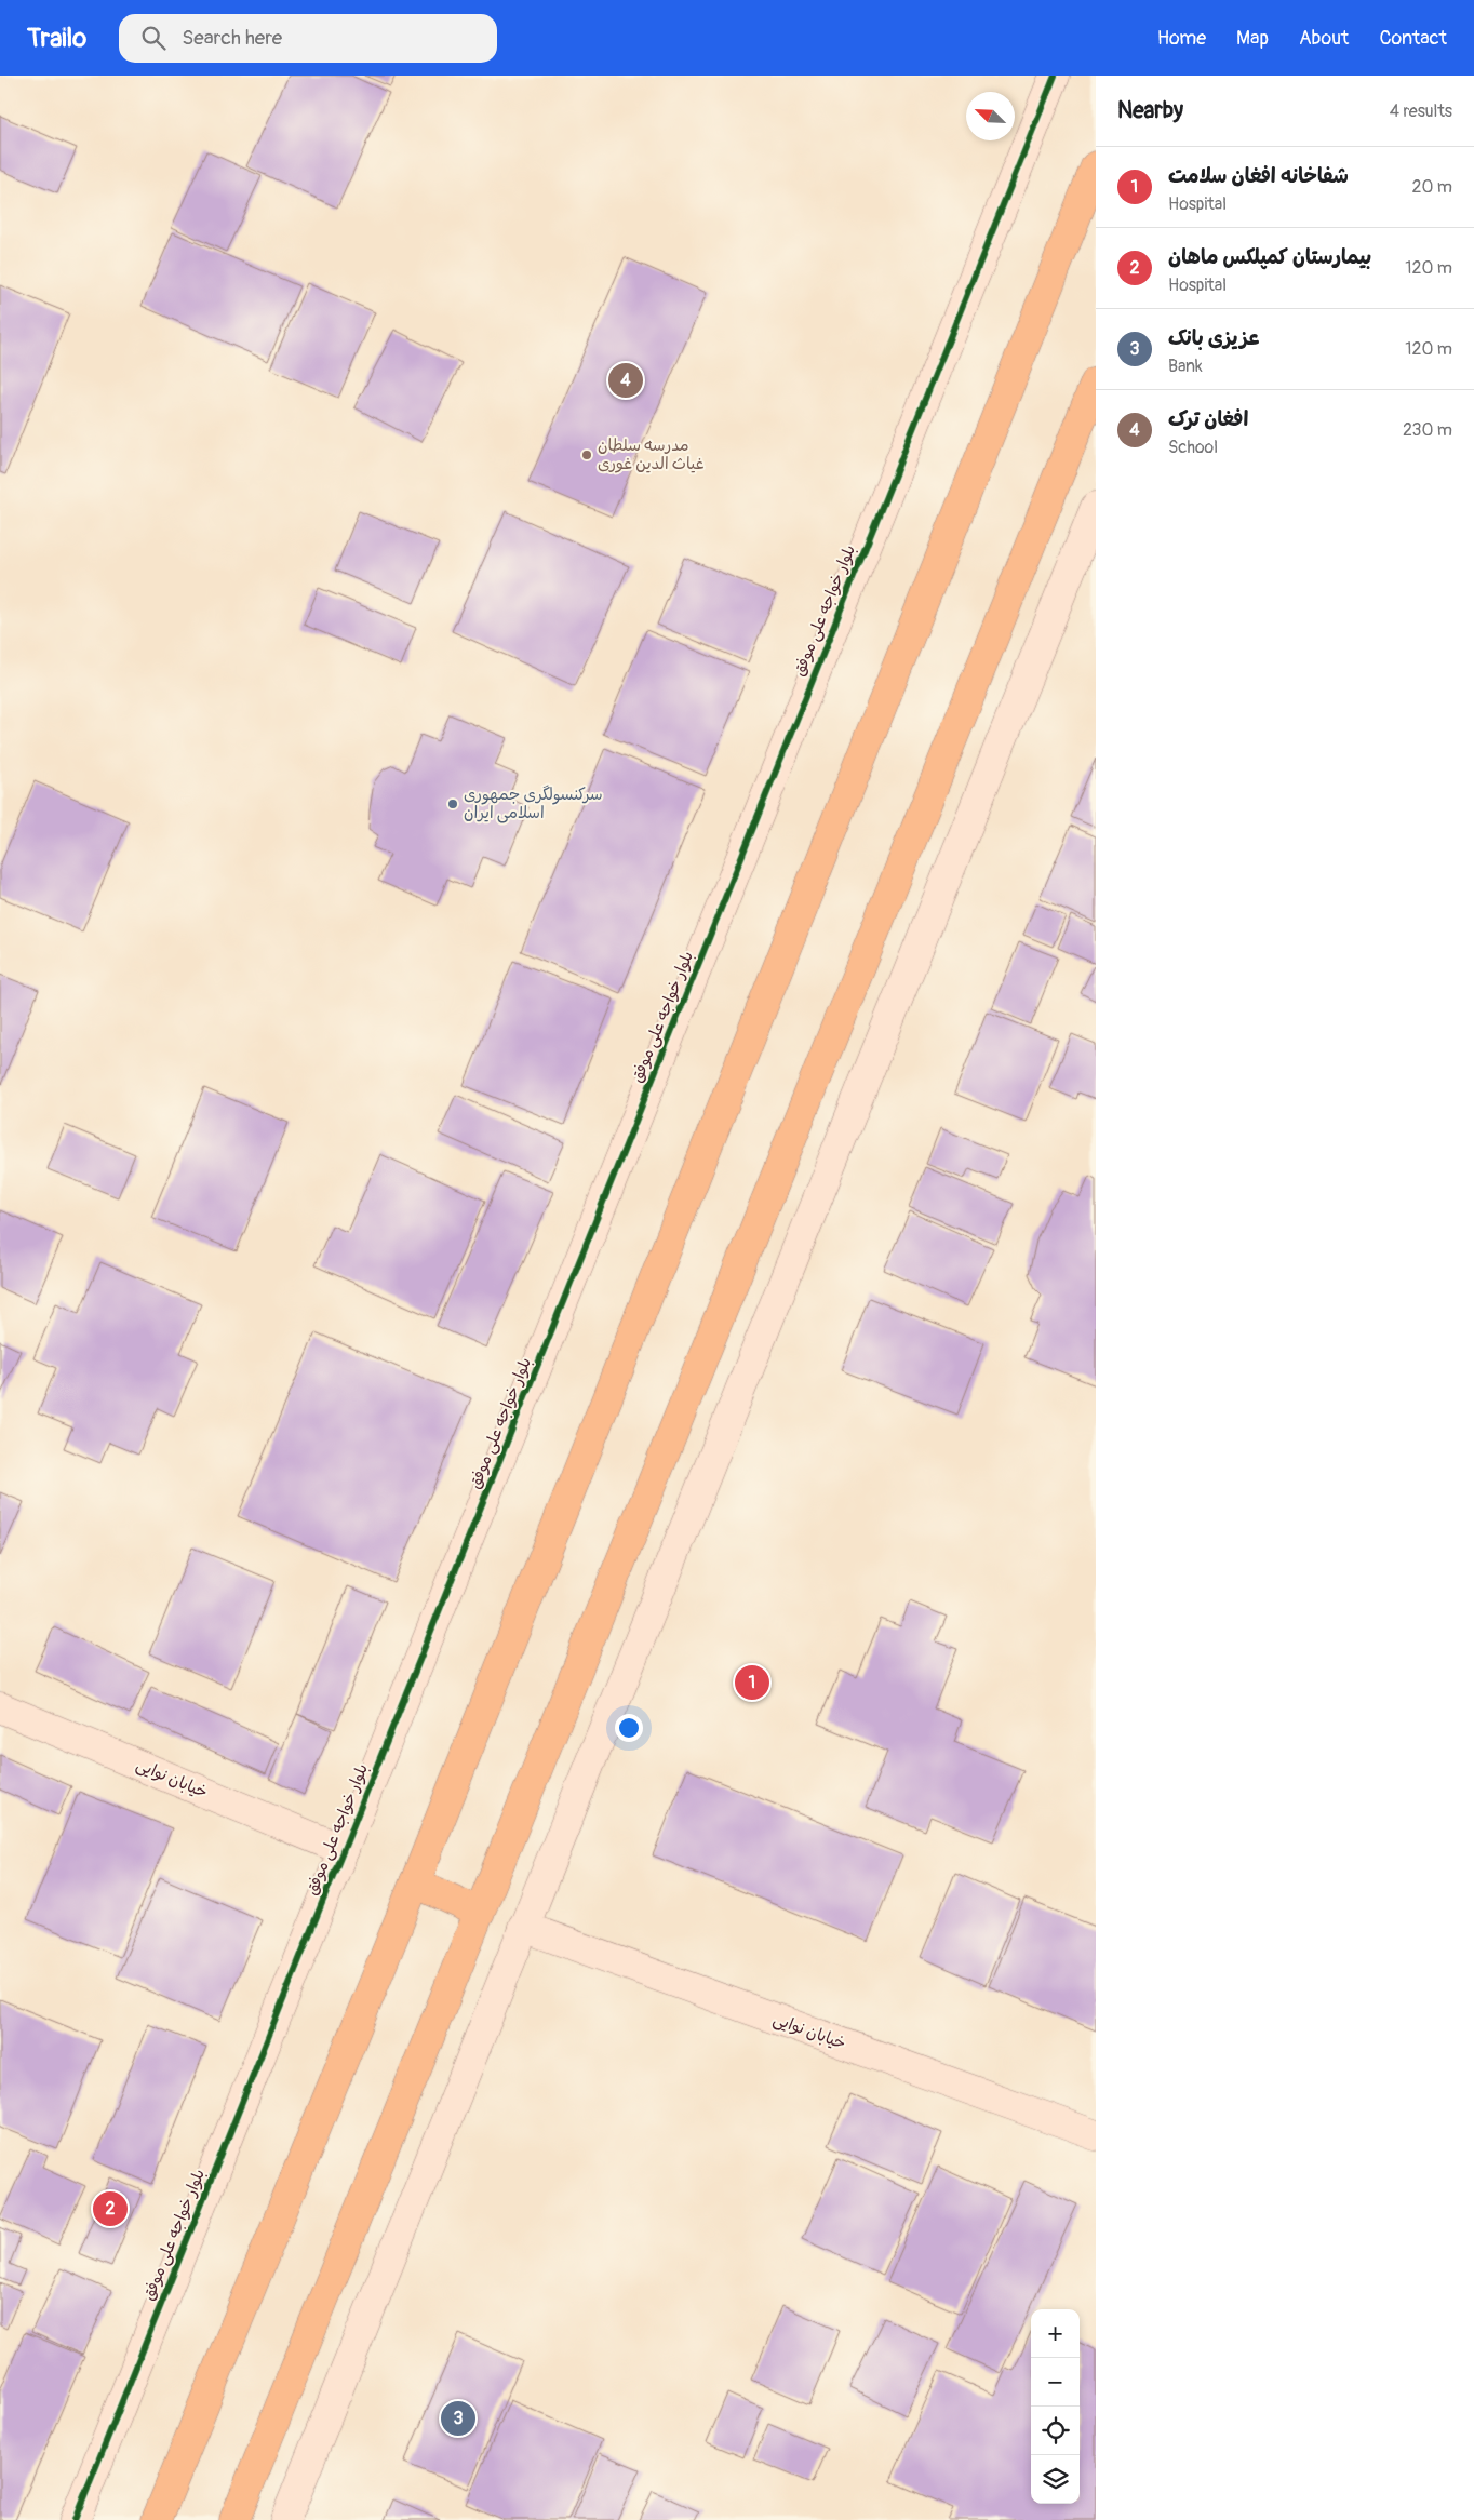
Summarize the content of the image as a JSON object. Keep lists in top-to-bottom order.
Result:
{
  "streets": {
    "street": ["بلوار خواجه علی موفق", "خیابان نوایی"]
  },
  "crossings": [
    ["بلوار خواجه علی موفق", "خیابان نوایی"]
  ],
  "places": ["مدرسه سلطان غیاث الدین غوری", "سرکنسولگری جمهوری اسلامی ایران"],
  "north": "top left",
  "page": {
    "header": "Trailo",
    "search": "Search here",
    "nav": [
      "Home",
      "Map",
      "About",
      "Contact"
    ],
    "heading": ["Nearby", "4 results"],
    "list": [
      {
        "mark": "1",
        "name": "شفاخانه افغان سلامت",
        "note": "Hospital",
        "value": "20 m"
      },
      {
        "mark": "2",
        "name": "بیمارستان کمپلکس ماهان",
        "note": "Hospital",
        "value": "120 m"
      },
      {
        "mark": "3",
        "name": "عزیزی بانک",
        "note": "Bank",
        "value": "120 m"
      },
      {
        "mark": "4",
        "name": "افغان ترک",
        "note": "School",
        "value": "230 m"
      }
    ],
    "pins": [
      "4",
      "1",
      "2",
      "3"
    ],
    "map_buttons": ["+", "−"]
  }
}
